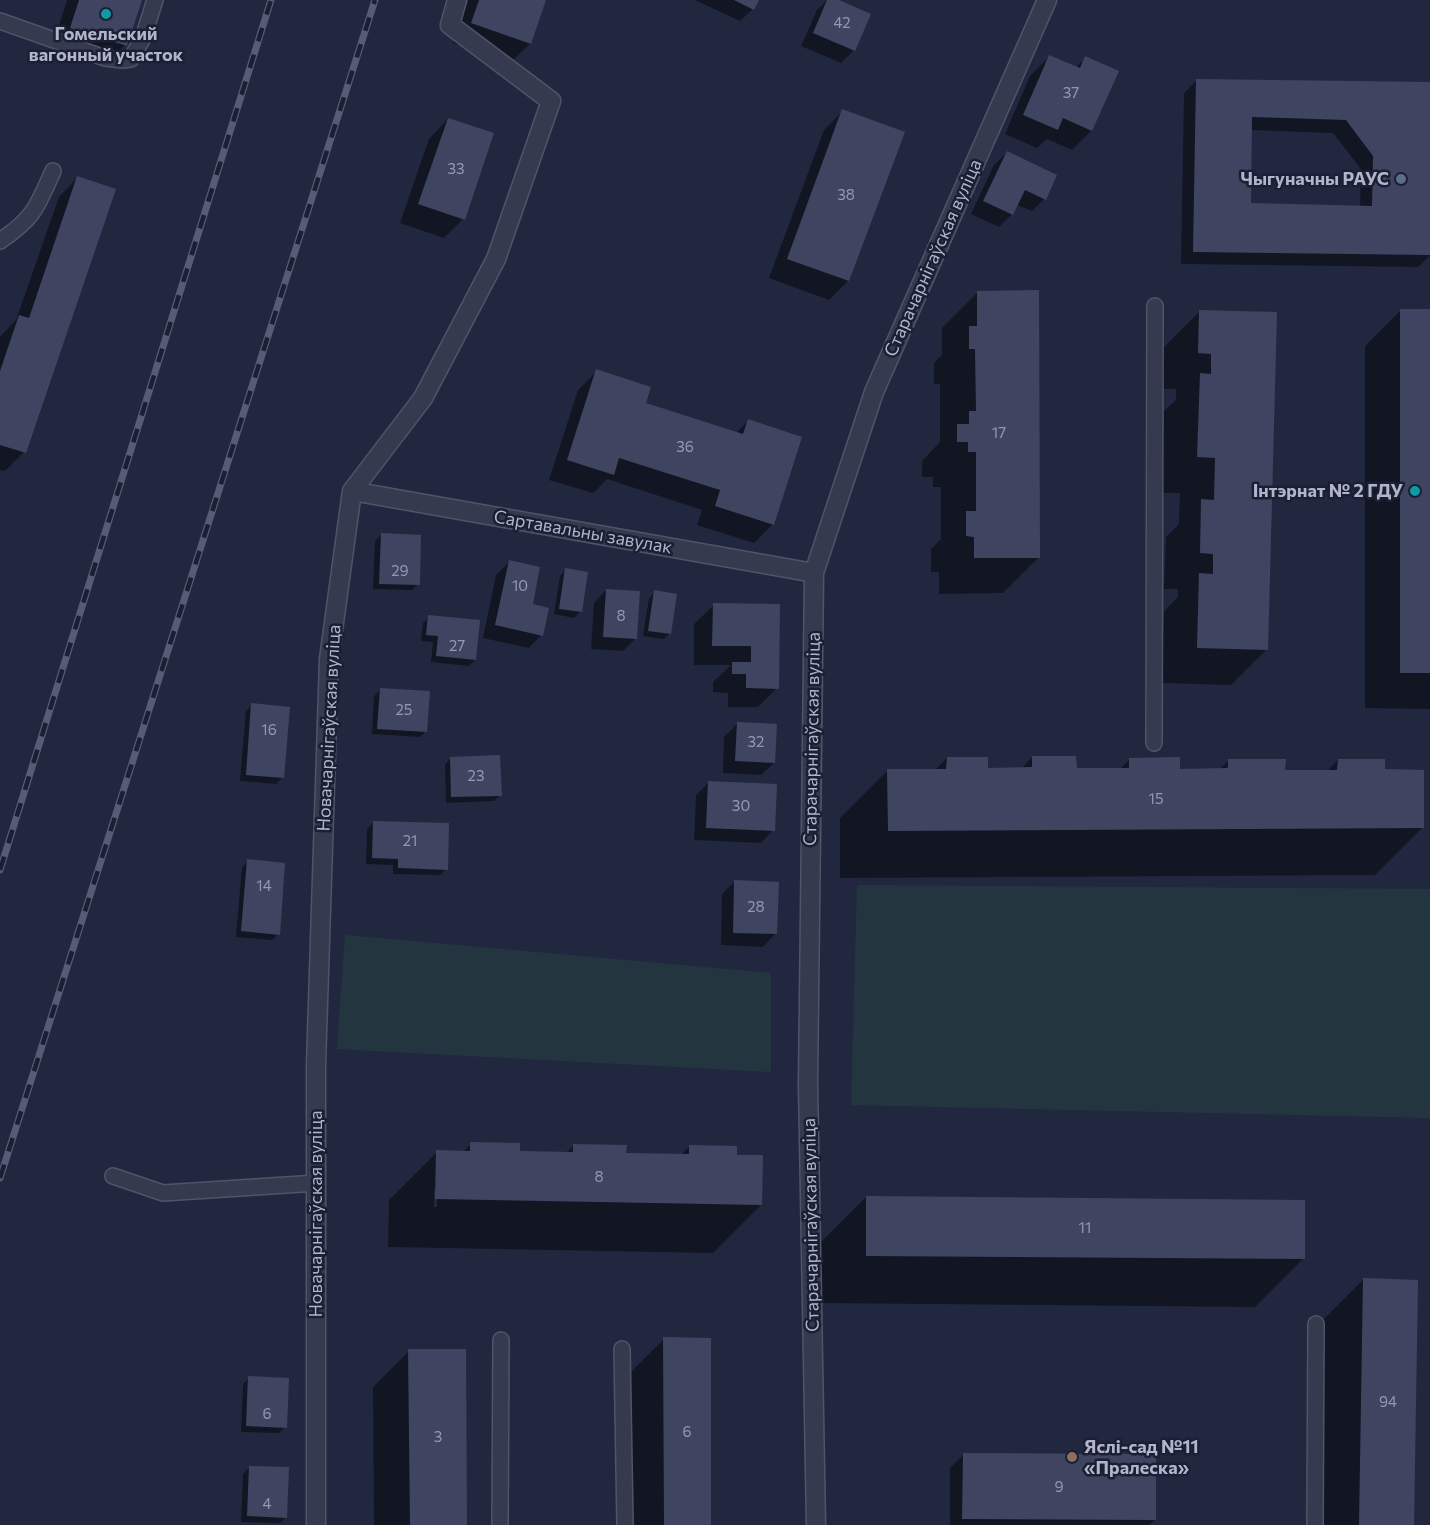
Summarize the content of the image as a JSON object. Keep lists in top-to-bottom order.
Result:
{
  "streets": {
    "street": ["Старачарнігаўская вуліца", "Сартавальны завулак", "Новачарнігаўская вуліца"]
  },
  "crossings": [
    ["Старачарнігаўская вуліца", "Сартавальны завулак"],
    ["Сартавальны завулак", "Новачарнігаўская вуліца"]
  ],
  "places": [
    "Гомельский вагонный участок",
    "Чыгуначны РАУС",
    "Інтэрнат № 2 ГДУ",
    "Яслі-сад №11 «Пралеска»"
  ],
  "house_numbers": [
    "42",
    "37",
    "33",
    "38",
    "17",
    "36",
    "29",
    "10",
    "8",
    "27",
    "25",
    "16",
    "32",
    "23",
    "15",
    "30",
    "21",
    "14",
    "28",
    "8",
    "11",
    "94",
    "6",
    "6",
    "3",
    "9",
    "4"
  ]
}
